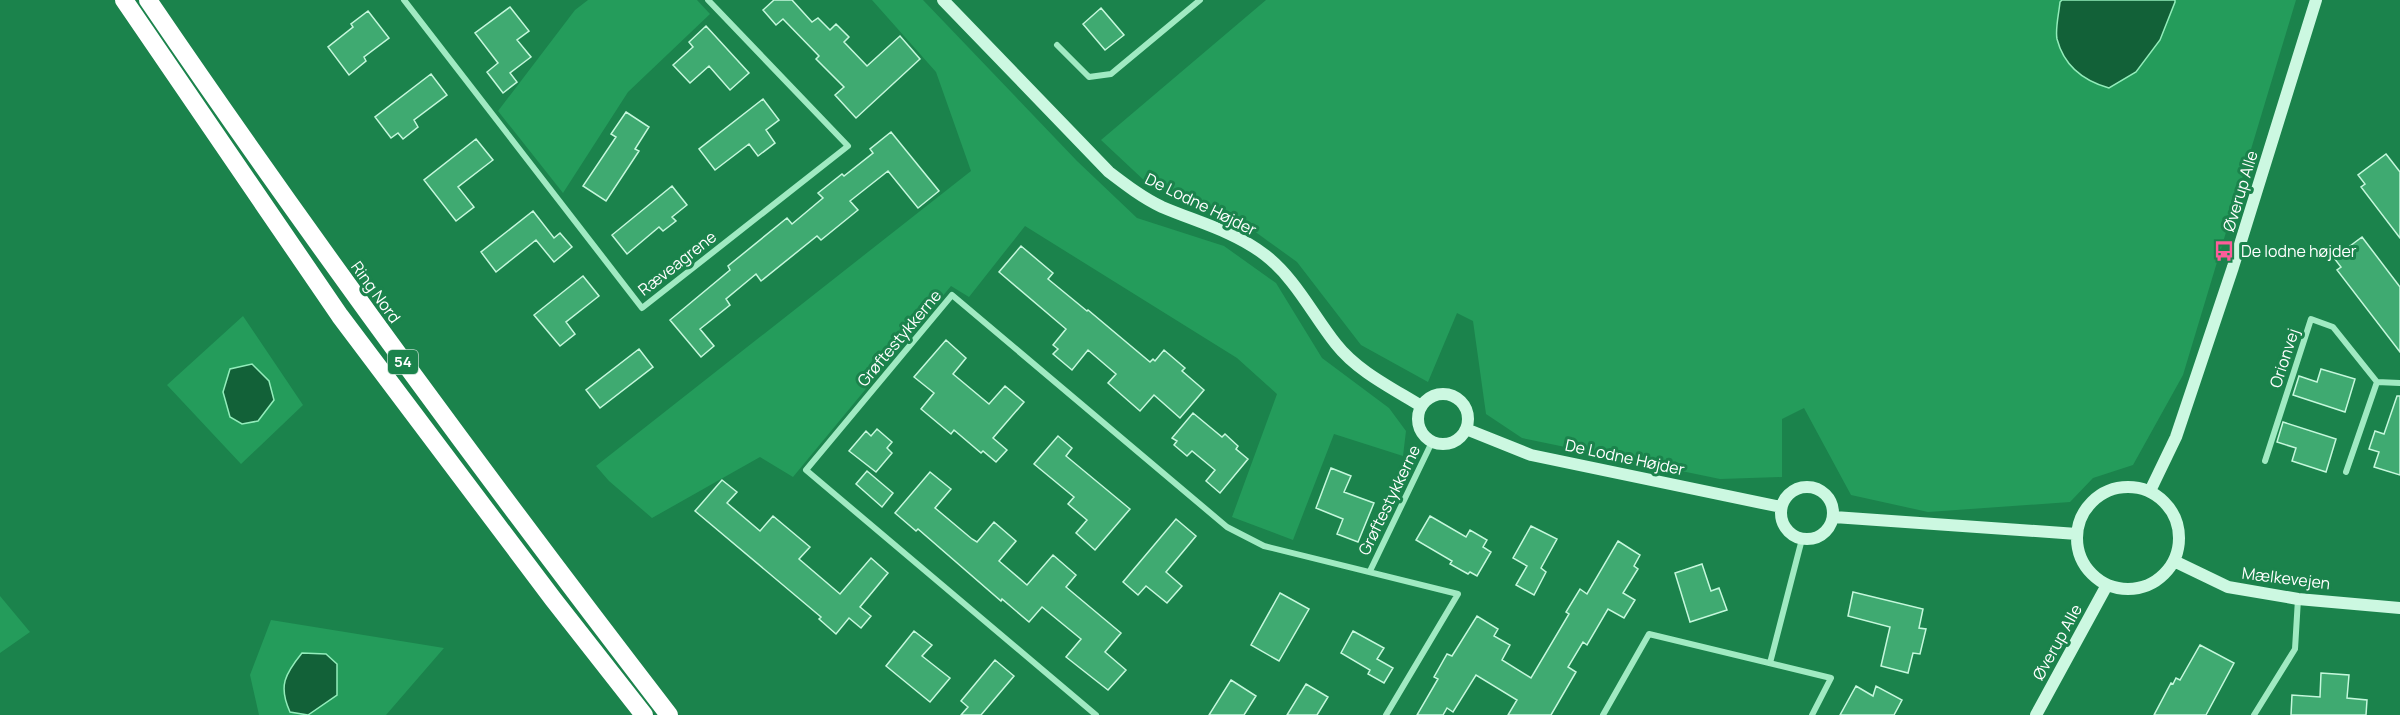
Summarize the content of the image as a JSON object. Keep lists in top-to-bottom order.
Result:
{
  "streets": {
    "highway": ["Ring Nord", "54"],
    "street": [
      "Øverup Alle",
      "De Lodne Højder",
      "Ræveagrene",
      "Grøftestykkerne",
      "Orionvej",
      "Mælkevejen"
    ]
  },
  "crossings": [
    ["Øverup Alle", "Mælkevejen"],
    ["De Lodne Højder", "Grøftestykkerne"]
  ],
  "places": {
    "bus stop": ["De lodne højder"]
  }
}
